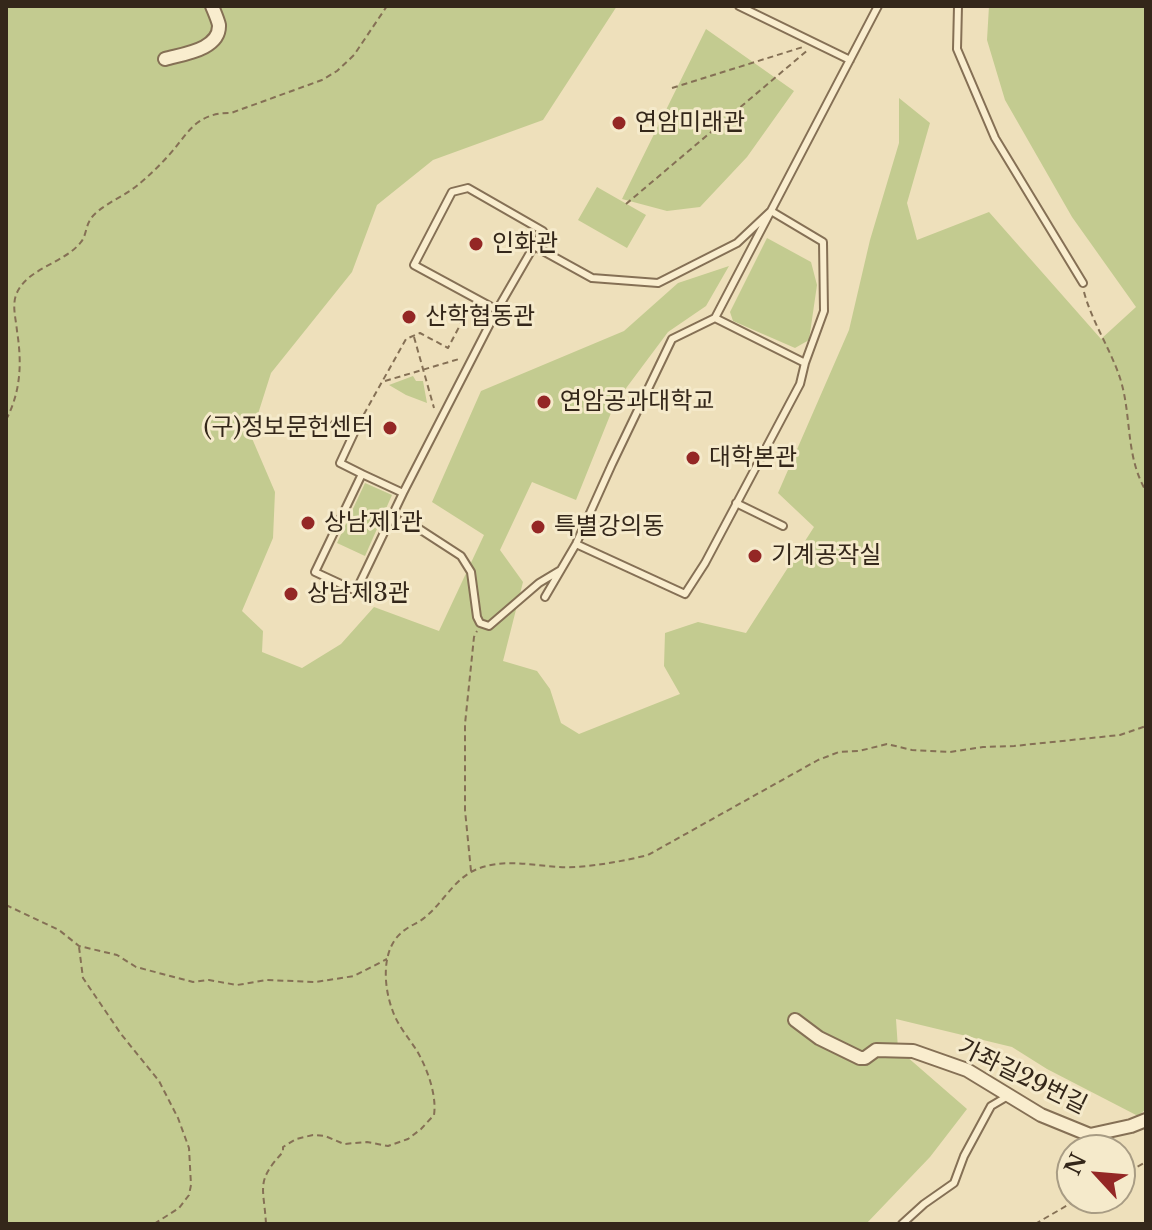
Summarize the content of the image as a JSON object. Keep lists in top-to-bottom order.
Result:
{
  "streets": {
    "street": ["가좌길29번길"]
  },
  "places": [
    "연암미래관",
    "인화관",
    "산학협동관",
    "연암공과대학교",
    "(구)정보문헌센터",
    "대학본관",
    "상남제1관",
    "특별강의동",
    "기계공작실",
    "상남제3관"
  ],
  "north": "top left"
}
